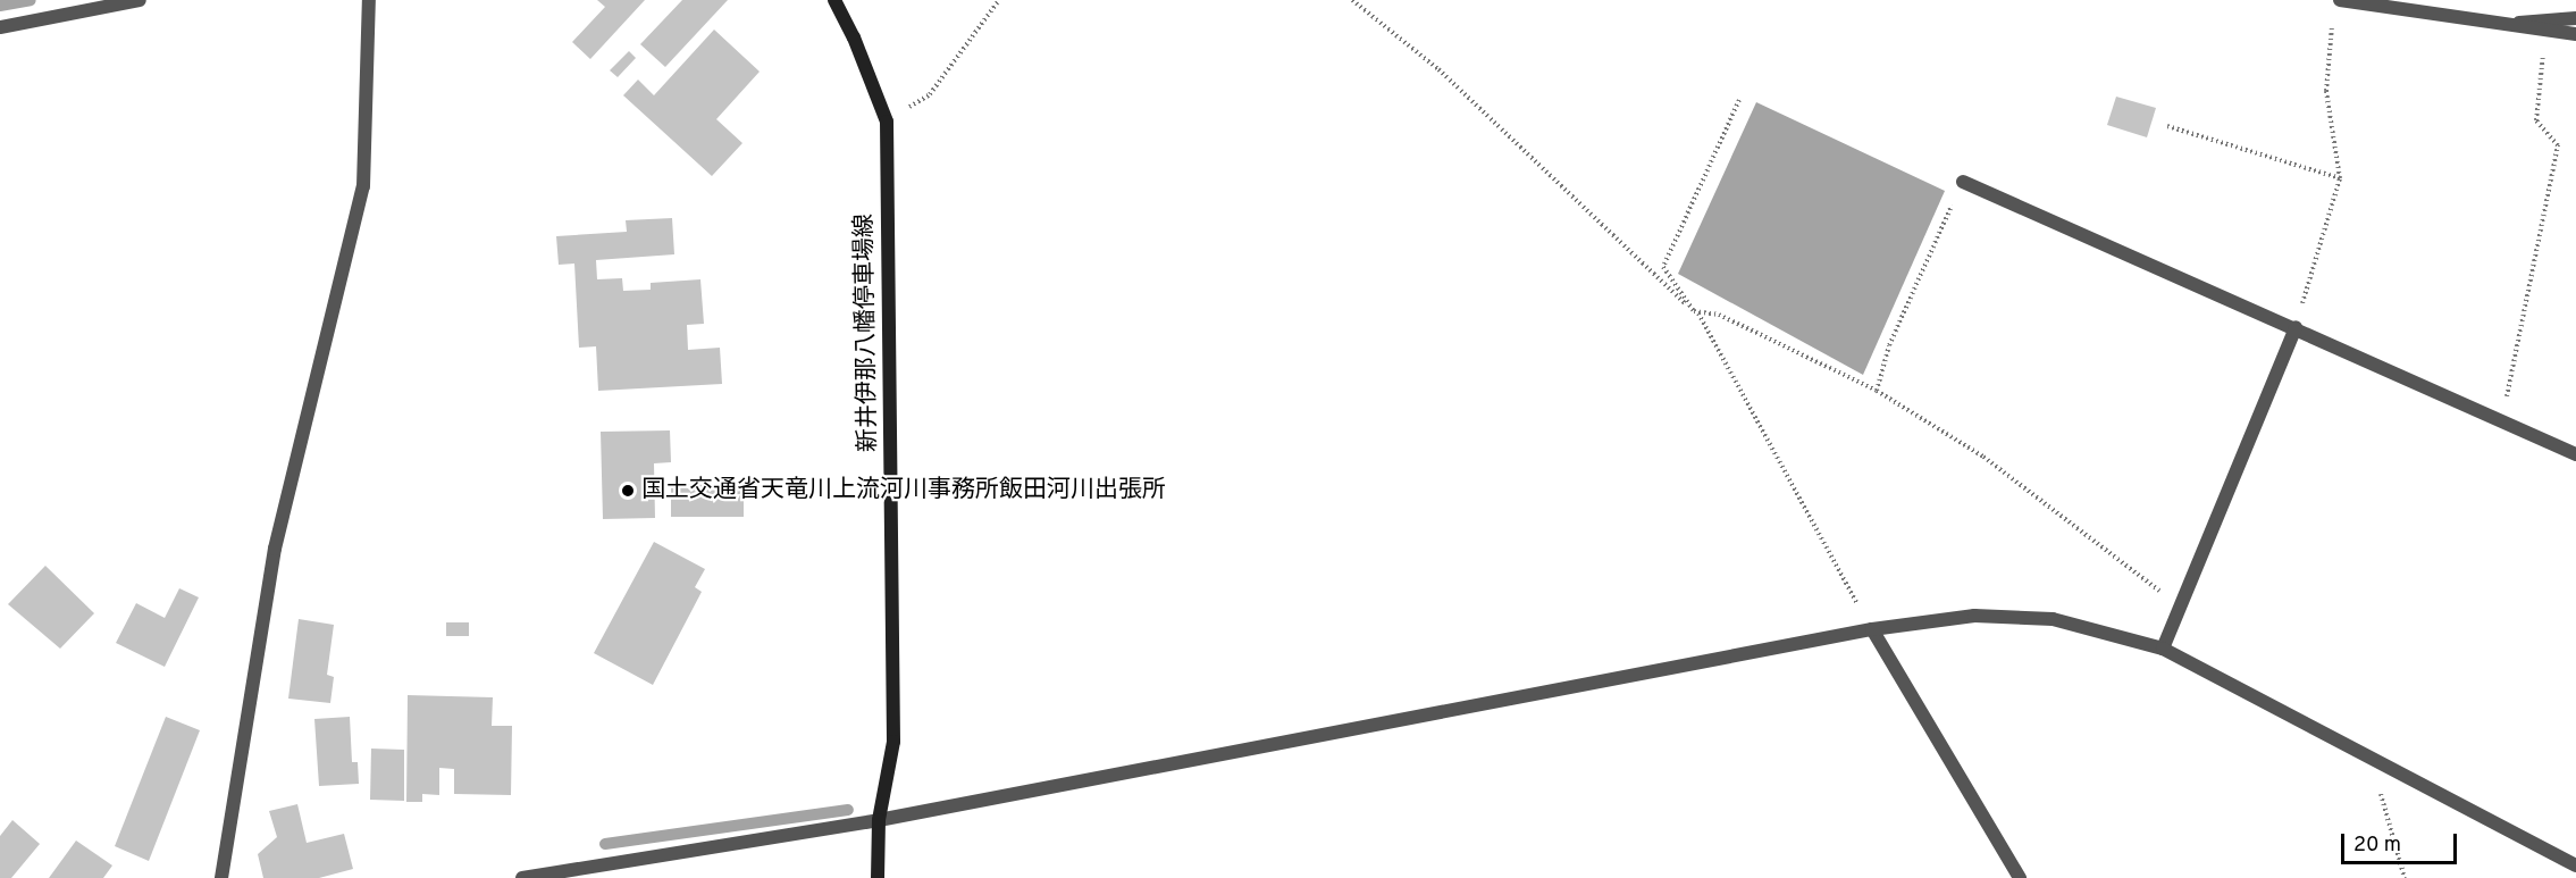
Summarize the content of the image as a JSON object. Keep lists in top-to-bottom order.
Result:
{
  "streets": {
    "main road": ["新井伊那八幡停車場線"]
  },
  "places": ["国土交通省天竜川上流河川事務所飯田河川出張所"],
  "scale_bar": "20 m"
}
